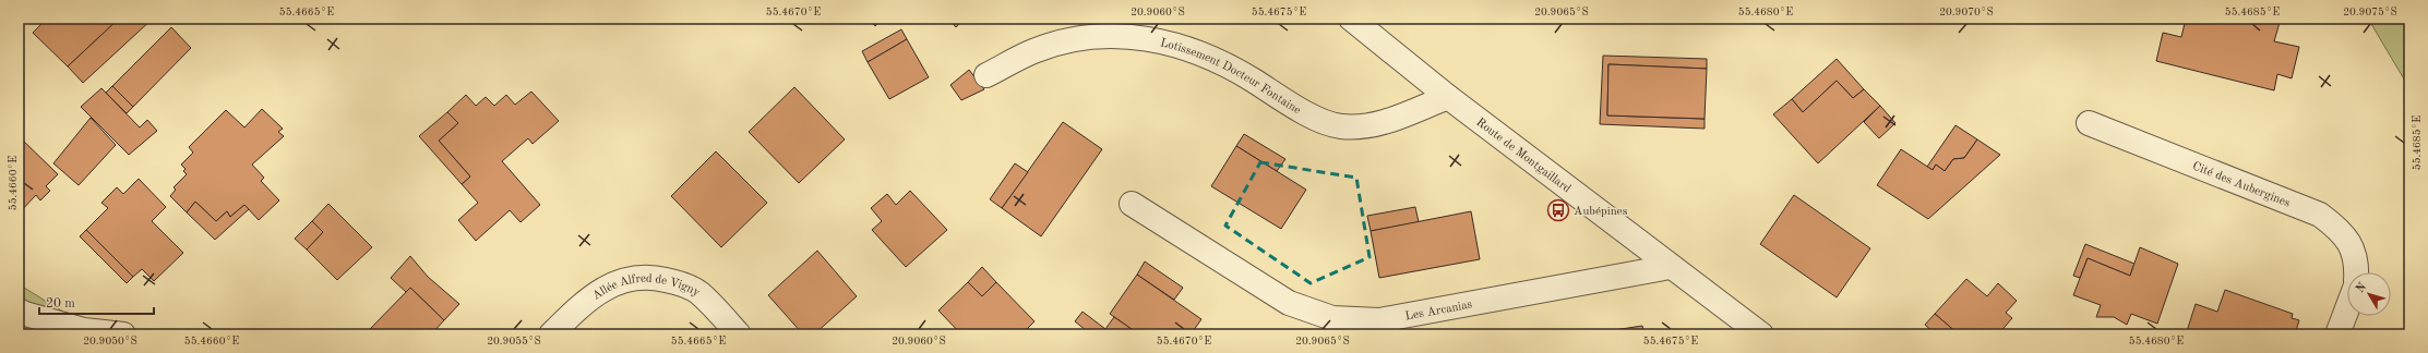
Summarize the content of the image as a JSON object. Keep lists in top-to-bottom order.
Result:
{
  "streets": {
    "street": [
      "Lotissement Docteur Fontaine",
      "Route de Montgaillard",
      "Cité des Aubergines",
      "Allée Alfred de Vigny",
      "Les Arcanias"
    ]
  },
  "crossings": [
    ["Lotissement Docteur Fontaine", "Route de Montgaillard"],
    ["Route de Montgaillard", "Les Arcanias"]
  ],
  "places": {
    "bus stop": ["Aubépines"]
  },
  "scale_bar": "20 m",
  "north": "top left",
  "coordinates": [
    "55.4665°E",
    "55.4670°E",
    "20.9060°S",
    "55.4675°E",
    "20.9065°S",
    "55.4680°E",
    "20.9070°S",
    "55.4685°E",
    "20.9075°S",
    "55.4660°E",
    "20.9050°S",
    "20.9055°S"
  ]
}
